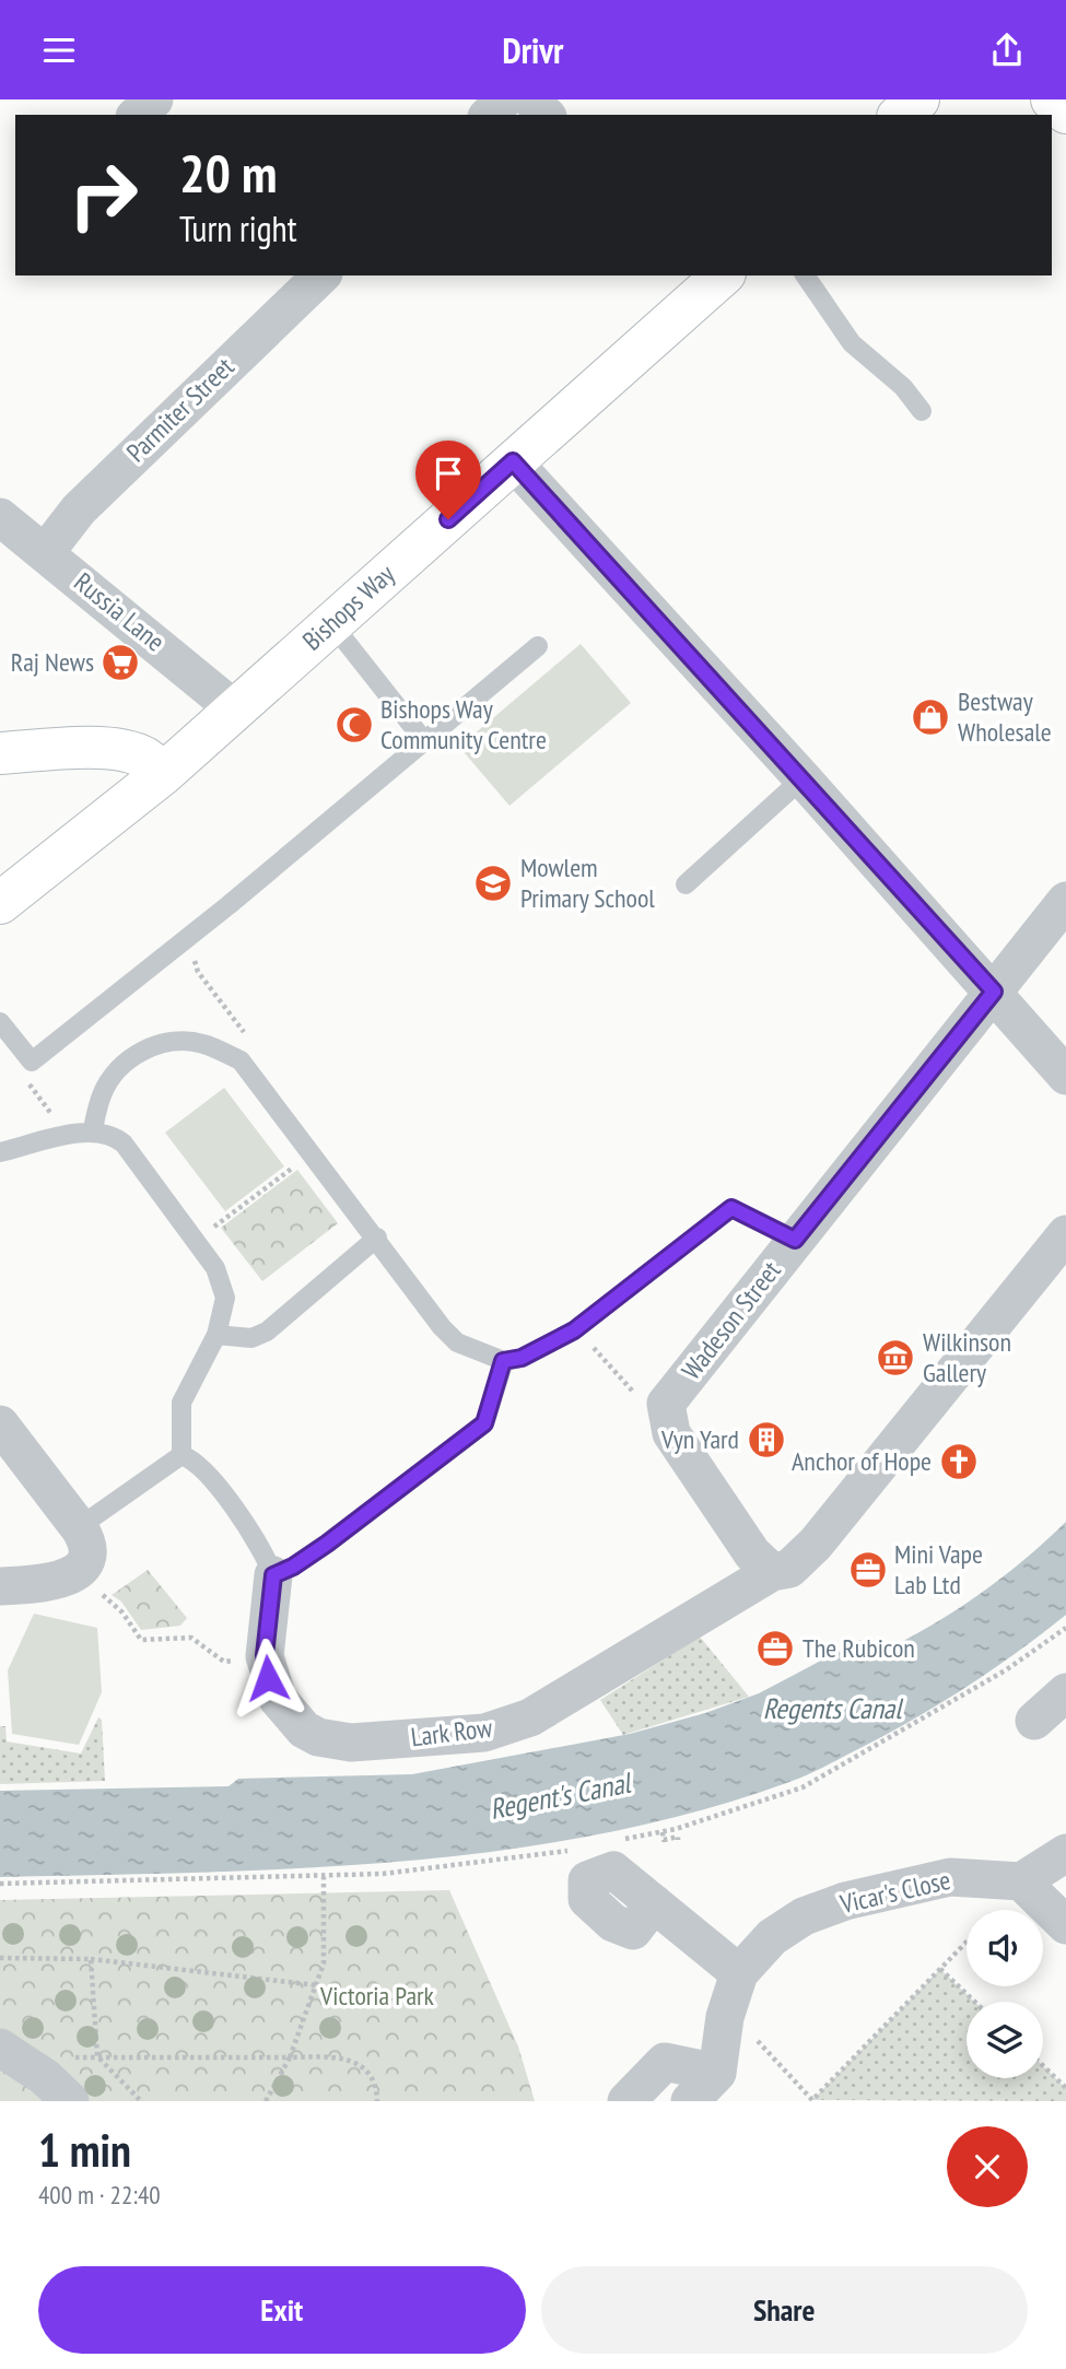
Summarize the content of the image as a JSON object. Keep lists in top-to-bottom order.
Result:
{
  "streets": {
    "main road": ["Bishops Way"],
    "street": [
      "Parmiter Street",
      "Russia Lane",
      "Wadeson Street",
      "Lark Row",
      "Vicar's Close"
    ]
  },
  "crossings": [
    ["Parmiter Street", "Russia Lane"],
    ["Bishops Way", "Russia Lane"],
    ["Wadeson Street", "Lark Row"]
  ],
  "water": ["Regents Canal", "Regent's Canal"],
  "parks": ["Victoria Park"],
  "places": {
    "supermarket": ["Raj News"],
    "shop": ["Bestway Wholesale"],
    "mosque": ["Bishops Way Community Centre"],
    "school or university": ["Mowlem Primary School"],
    "museum": ["Wilkinson Gallery"],
    "building": ["Vyn Yard"],
    "church": ["Anchor of Hope"],
    "office": ["Mini Vape Lab Ltd", "The Rubicon"]
  },
  "page": {
    "header": "Drivr",
    "turn": ["20 m", "Turn right"],
    "heading": ["1 min", "400 m · 22:40"],
    "buttons": ["Exit", "Share"]
  }
}
